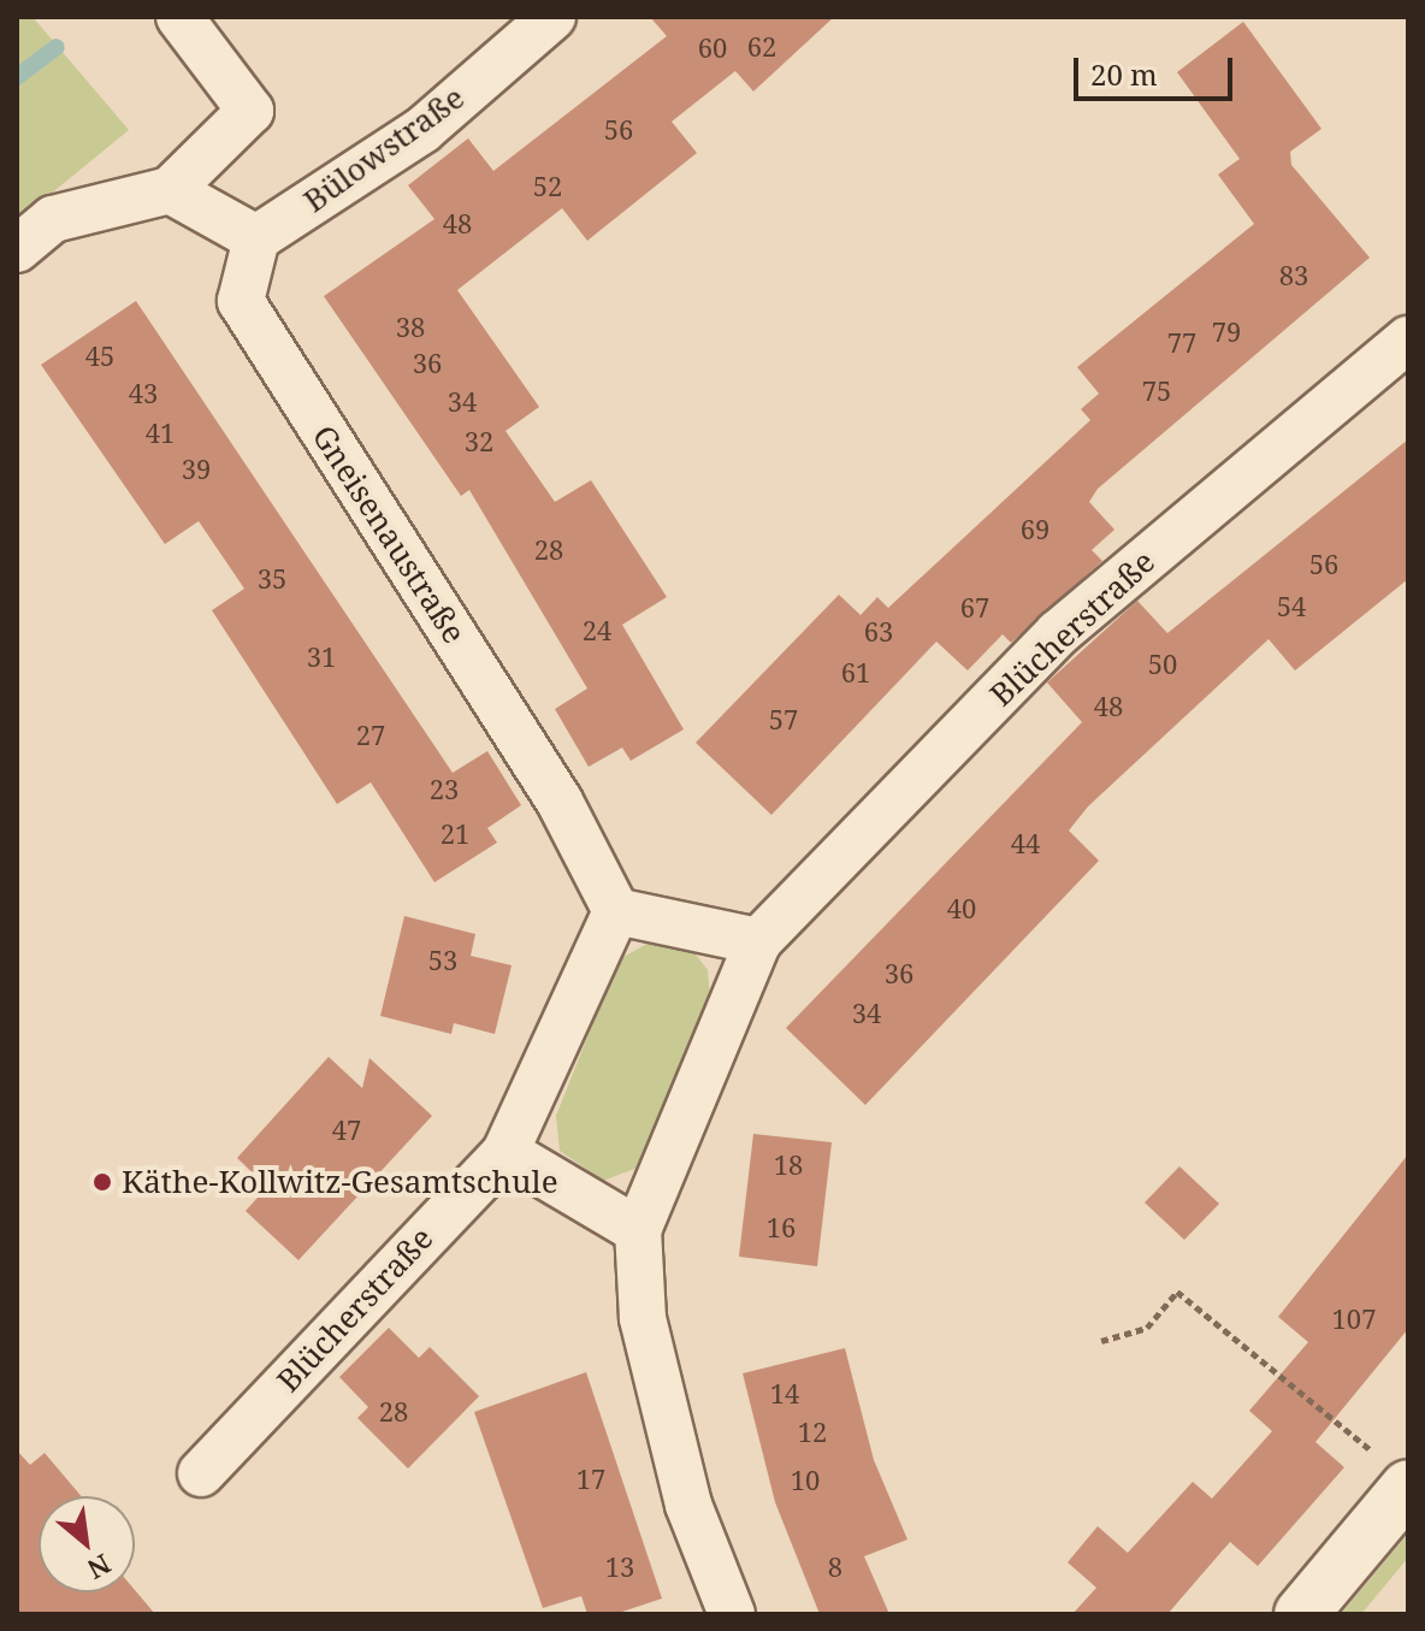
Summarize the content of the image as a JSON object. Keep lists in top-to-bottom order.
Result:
{
  "streets": {
    "street": ["Bülowstraße", "Gneisenaustraße", "Blücherstraße"]
  },
  "crossings": [
    ["Bülowstraße", "Gneisenaustraße"],
    ["Gneisenaustraße", "Blücherstraße"]
  ],
  "places": ["Käthe-Kollwitz-Gesamtschule"],
  "house_numbers": [
    "62",
    "60",
    "56",
    "52",
    "48",
    "83",
    "38",
    "79",
    "77",
    "45",
    "36",
    "75",
    "43",
    "34",
    "41",
    "32",
    "39",
    "69",
    "28",
    "56",
    "35",
    "54",
    "67",
    "24",
    "63",
    "31",
    "50",
    "61",
    "48",
    "57",
    "27",
    "23",
    "21",
    "44",
    "40",
    "53",
    "36",
    "34",
    "47",
    "18",
    "16",
    "107",
    "14",
    "28",
    "12",
    "17",
    "10",
    "13",
    "8"
  ],
  "scale_bar": "20 m",
  "north": "bottom right"
}
